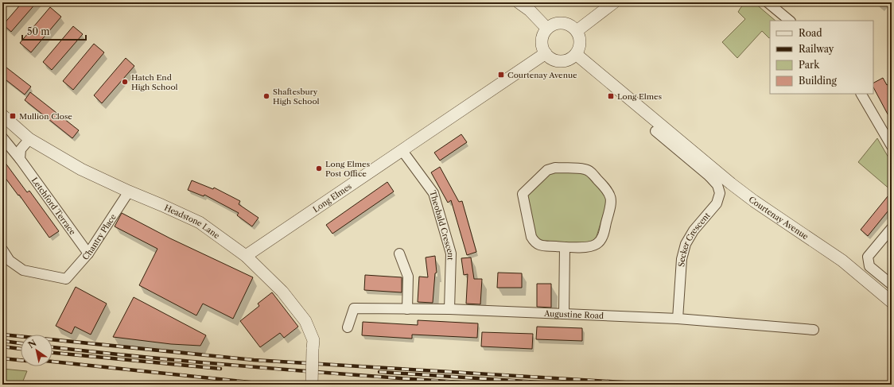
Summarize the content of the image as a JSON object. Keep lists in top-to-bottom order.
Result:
{
  "streets": {
    "street": [
      "Long Elmes",
      "Letchford Terrace",
      "Courtenay Avenue",
      "Headstone Lane",
      "Theobald Crescent",
      "Chantry Place",
      "Secker Crescent",
      "Augustine Road"
    ]
  },
  "crossings": [
    ["Long Elmes", "Courtenay Avenue"],
    ["Long Elmes", "Headstone Lane"],
    ["Long Elmes", "Theobald Crescent"],
    ["Letchford Terrace", "Chantry Place"],
    ["Courtenay Avenue", "Secker Crescent"],
    ["Headstone Lane", "Chantry Place"],
    ["Theobald Crescent", "Augustine Road"],
    ["Secker Crescent", "Augustine Road"]
  ],
  "places": {
    "transit": ["Courtenay Avenue", "Long Elmes", "Mullion Close"],
    "other": ["Hatch End High School", "Shaftesbury High School", "Long Elmes Post Office"]
  },
  "legend": [
    "Road",
    "Railway",
    "Park",
    "Building"
  ],
  "scale_bar": "50 m",
  "north": "top left"
}
